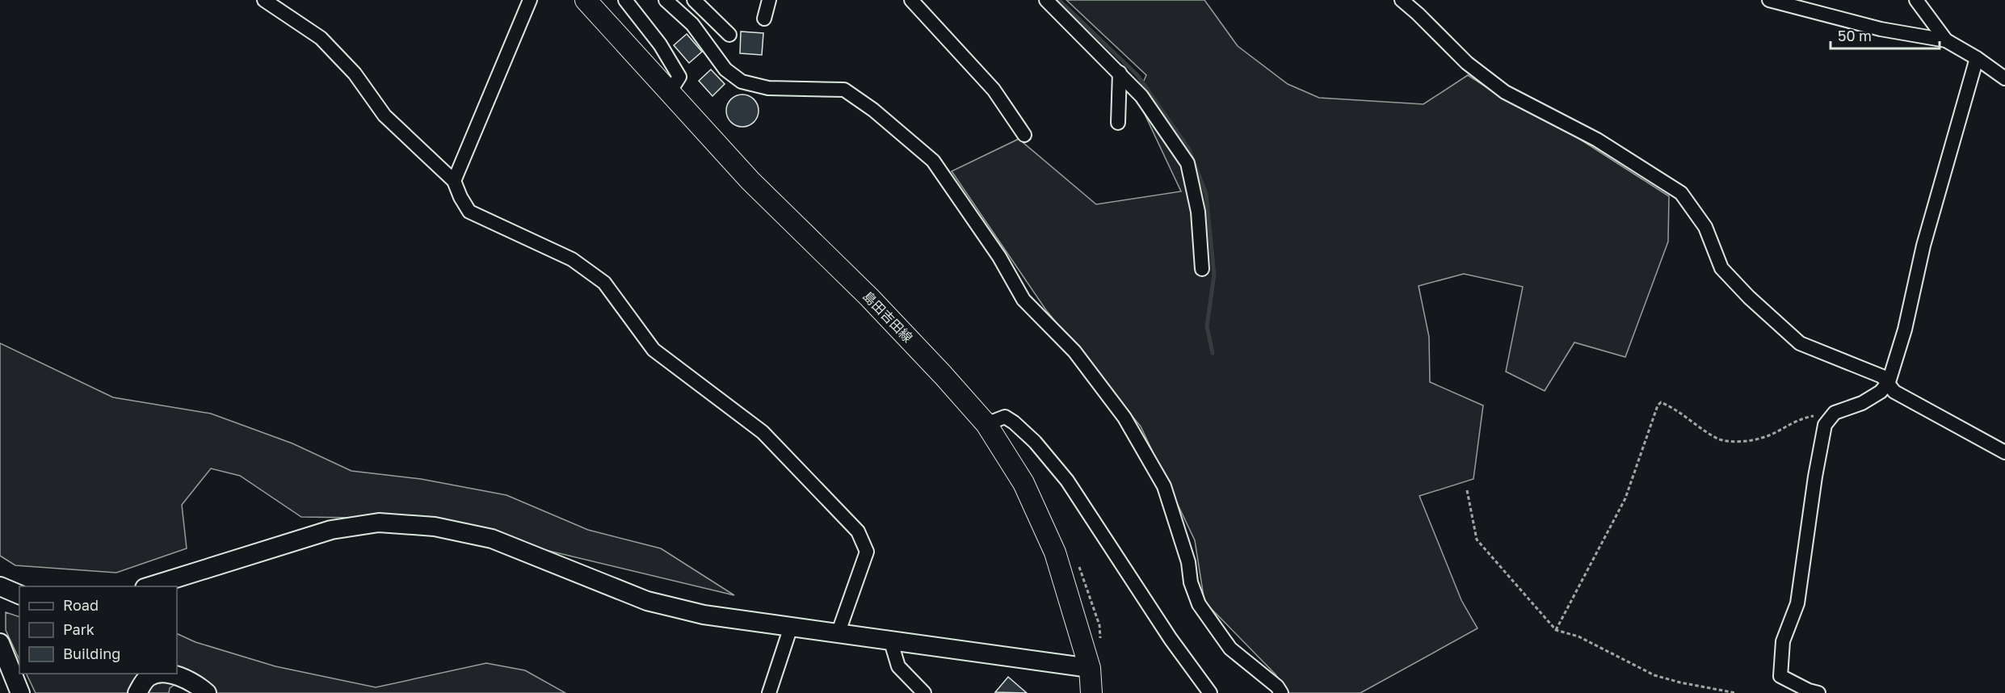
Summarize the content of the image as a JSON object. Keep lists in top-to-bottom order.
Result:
{
  "streets": {
    "main road": ["島田吉田線"]
  },
  "legend": ["Road", "Park", "Building"],
  "scale_bar": "50 m"
}
